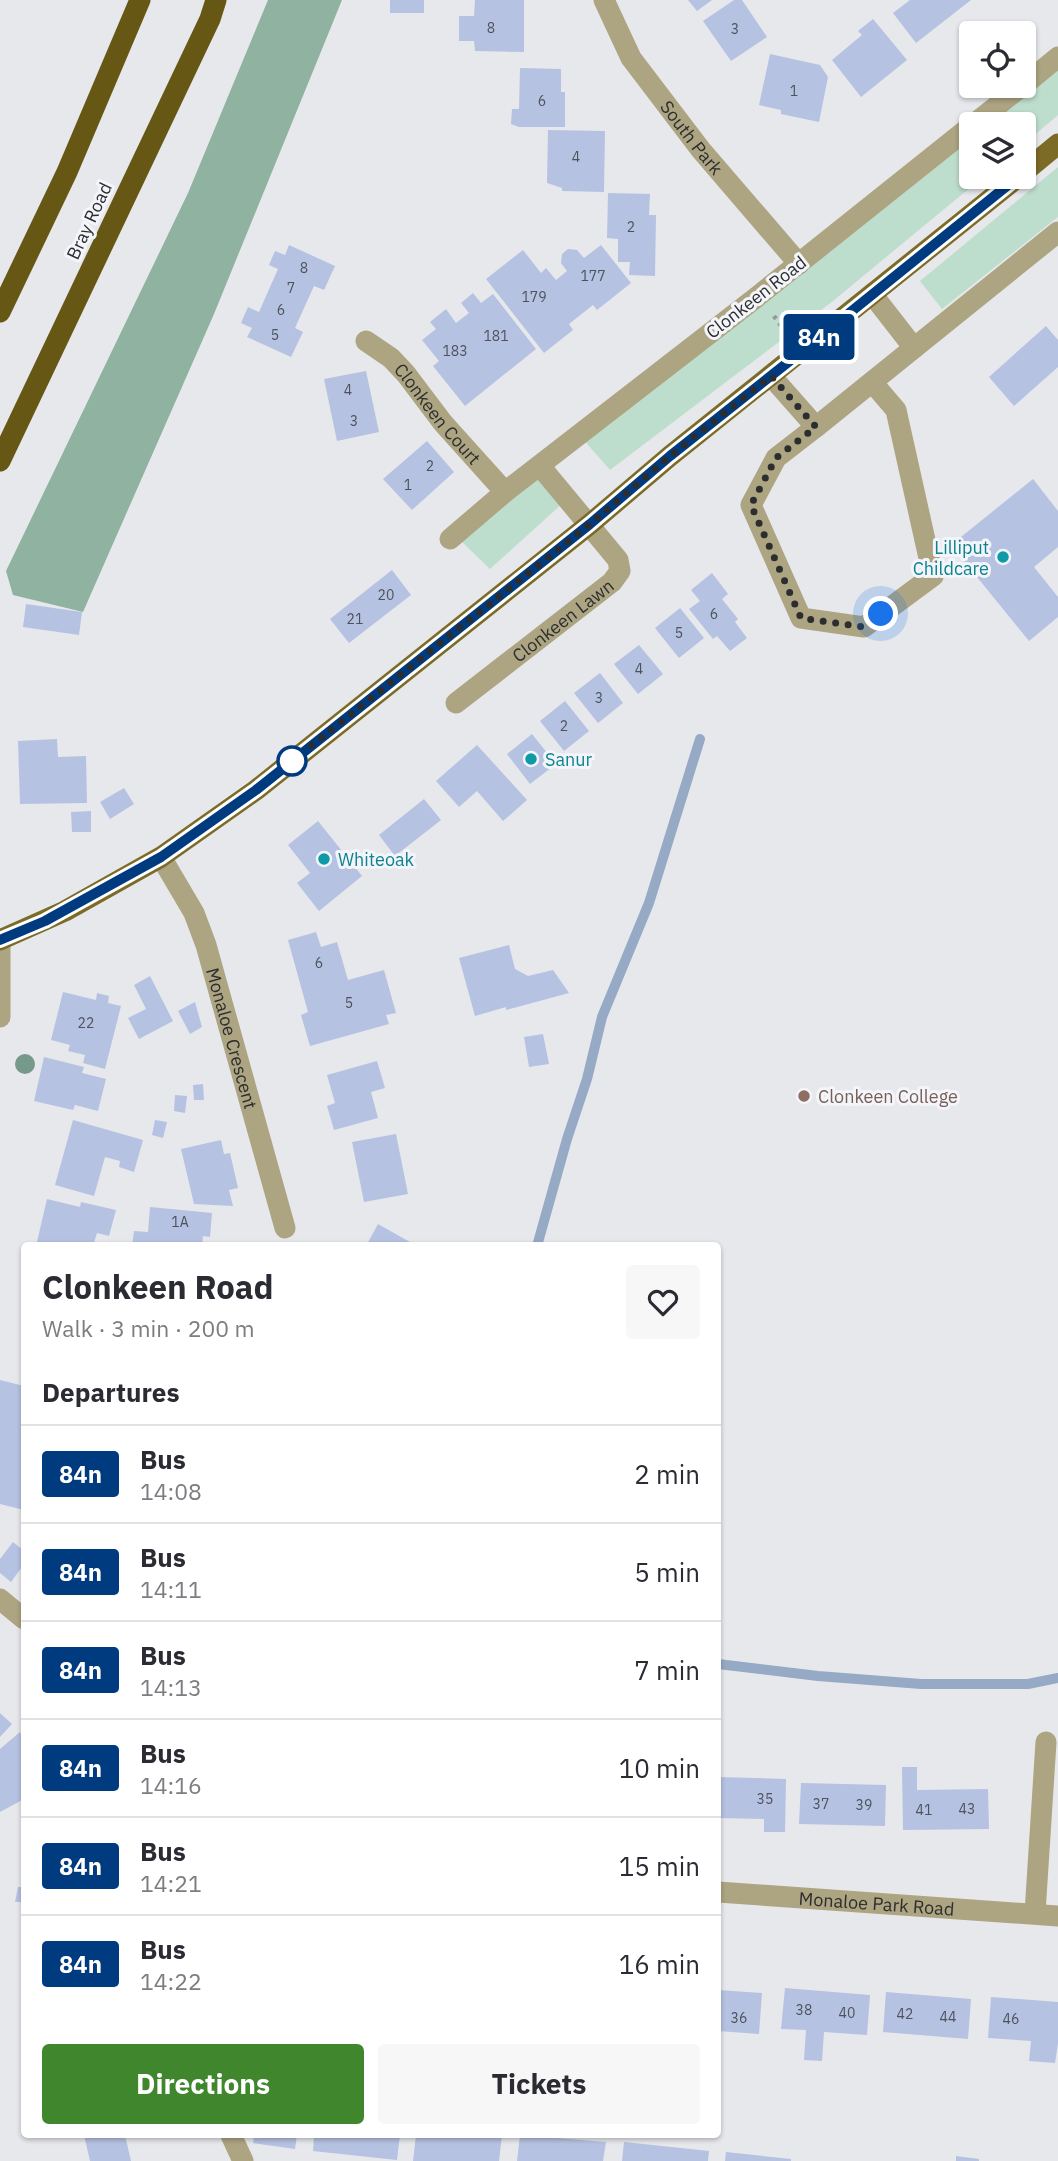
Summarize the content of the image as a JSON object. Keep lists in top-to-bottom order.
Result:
{
  "streets": {
    "highway": ["Bray Road"],
    "street": [
      "South Park",
      "Clonkeen Road",
      "Clonkeen Court",
      "Clonkeen Lawn",
      "Monaloe Crescent",
      "Monaloe Park Road"
    ]
  },
  "crossings": [
    ["South Park", "Clonkeen Road"]
  ],
  "places": [
    "Lilliput Childcare",
    "Sanur",
    "Whiteoak",
    "Clonkeen College"
  ],
  "lines": ["bus line 84n"],
  "house_numbers": [
    "8",
    "3",
    "1",
    "6",
    "4",
    "2",
    "8",
    "177",
    "7",
    "179",
    "6",
    "5",
    "181",
    "183",
    "4",
    "3",
    "2",
    "1",
    "20",
    "6",
    "21",
    "5",
    "4",
    "3",
    "2",
    "6",
    "5",
    "22",
    "1A",
    "35",
    "37",
    "39",
    "43",
    "41",
    "38",
    "40",
    "42",
    "44",
    "36",
    "46"
  ],
  "page": {
    "on_map": "84n",
    "heading": [
      ["Clonkeen Road", "Walk · 3 min · 200 m"],
      "Departures"
    ],
    "list": [
      {
        "mark": "84n",
        "name": "Bus",
        "note": "14:08",
        "value": "2 min"
      },
      {
        "mark": "84n",
        "name": "Bus",
        "note": "14:11",
        "value": "5 min"
      },
      {
        "mark": "84n",
        "name": "Bus",
        "note": "14:13",
        "value": "7 min"
      },
      {
        "mark": "84n",
        "name": "Bus",
        "note": "14:16",
        "value": "10 min"
      },
      {
        "mark": "84n",
        "name": "Bus",
        "note": "14:21",
        "value": "15 min"
      },
      {
        "mark": "84n",
        "name": "Bus",
        "note": "14:22",
        "value": "16 min"
      }
    ],
    "buttons": ["Directions", "Tickets"]
  }
}
